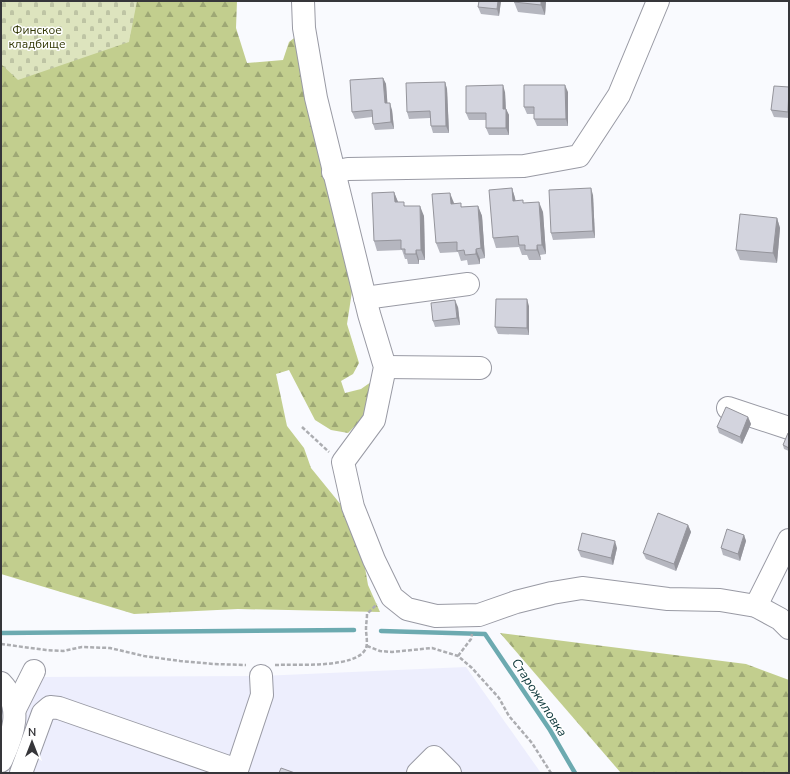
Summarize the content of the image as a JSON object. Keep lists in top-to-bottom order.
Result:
{
  "water": ["Старожиловка"],
  "parks": ["Финское кладбище"],
  "north": "top"
}
